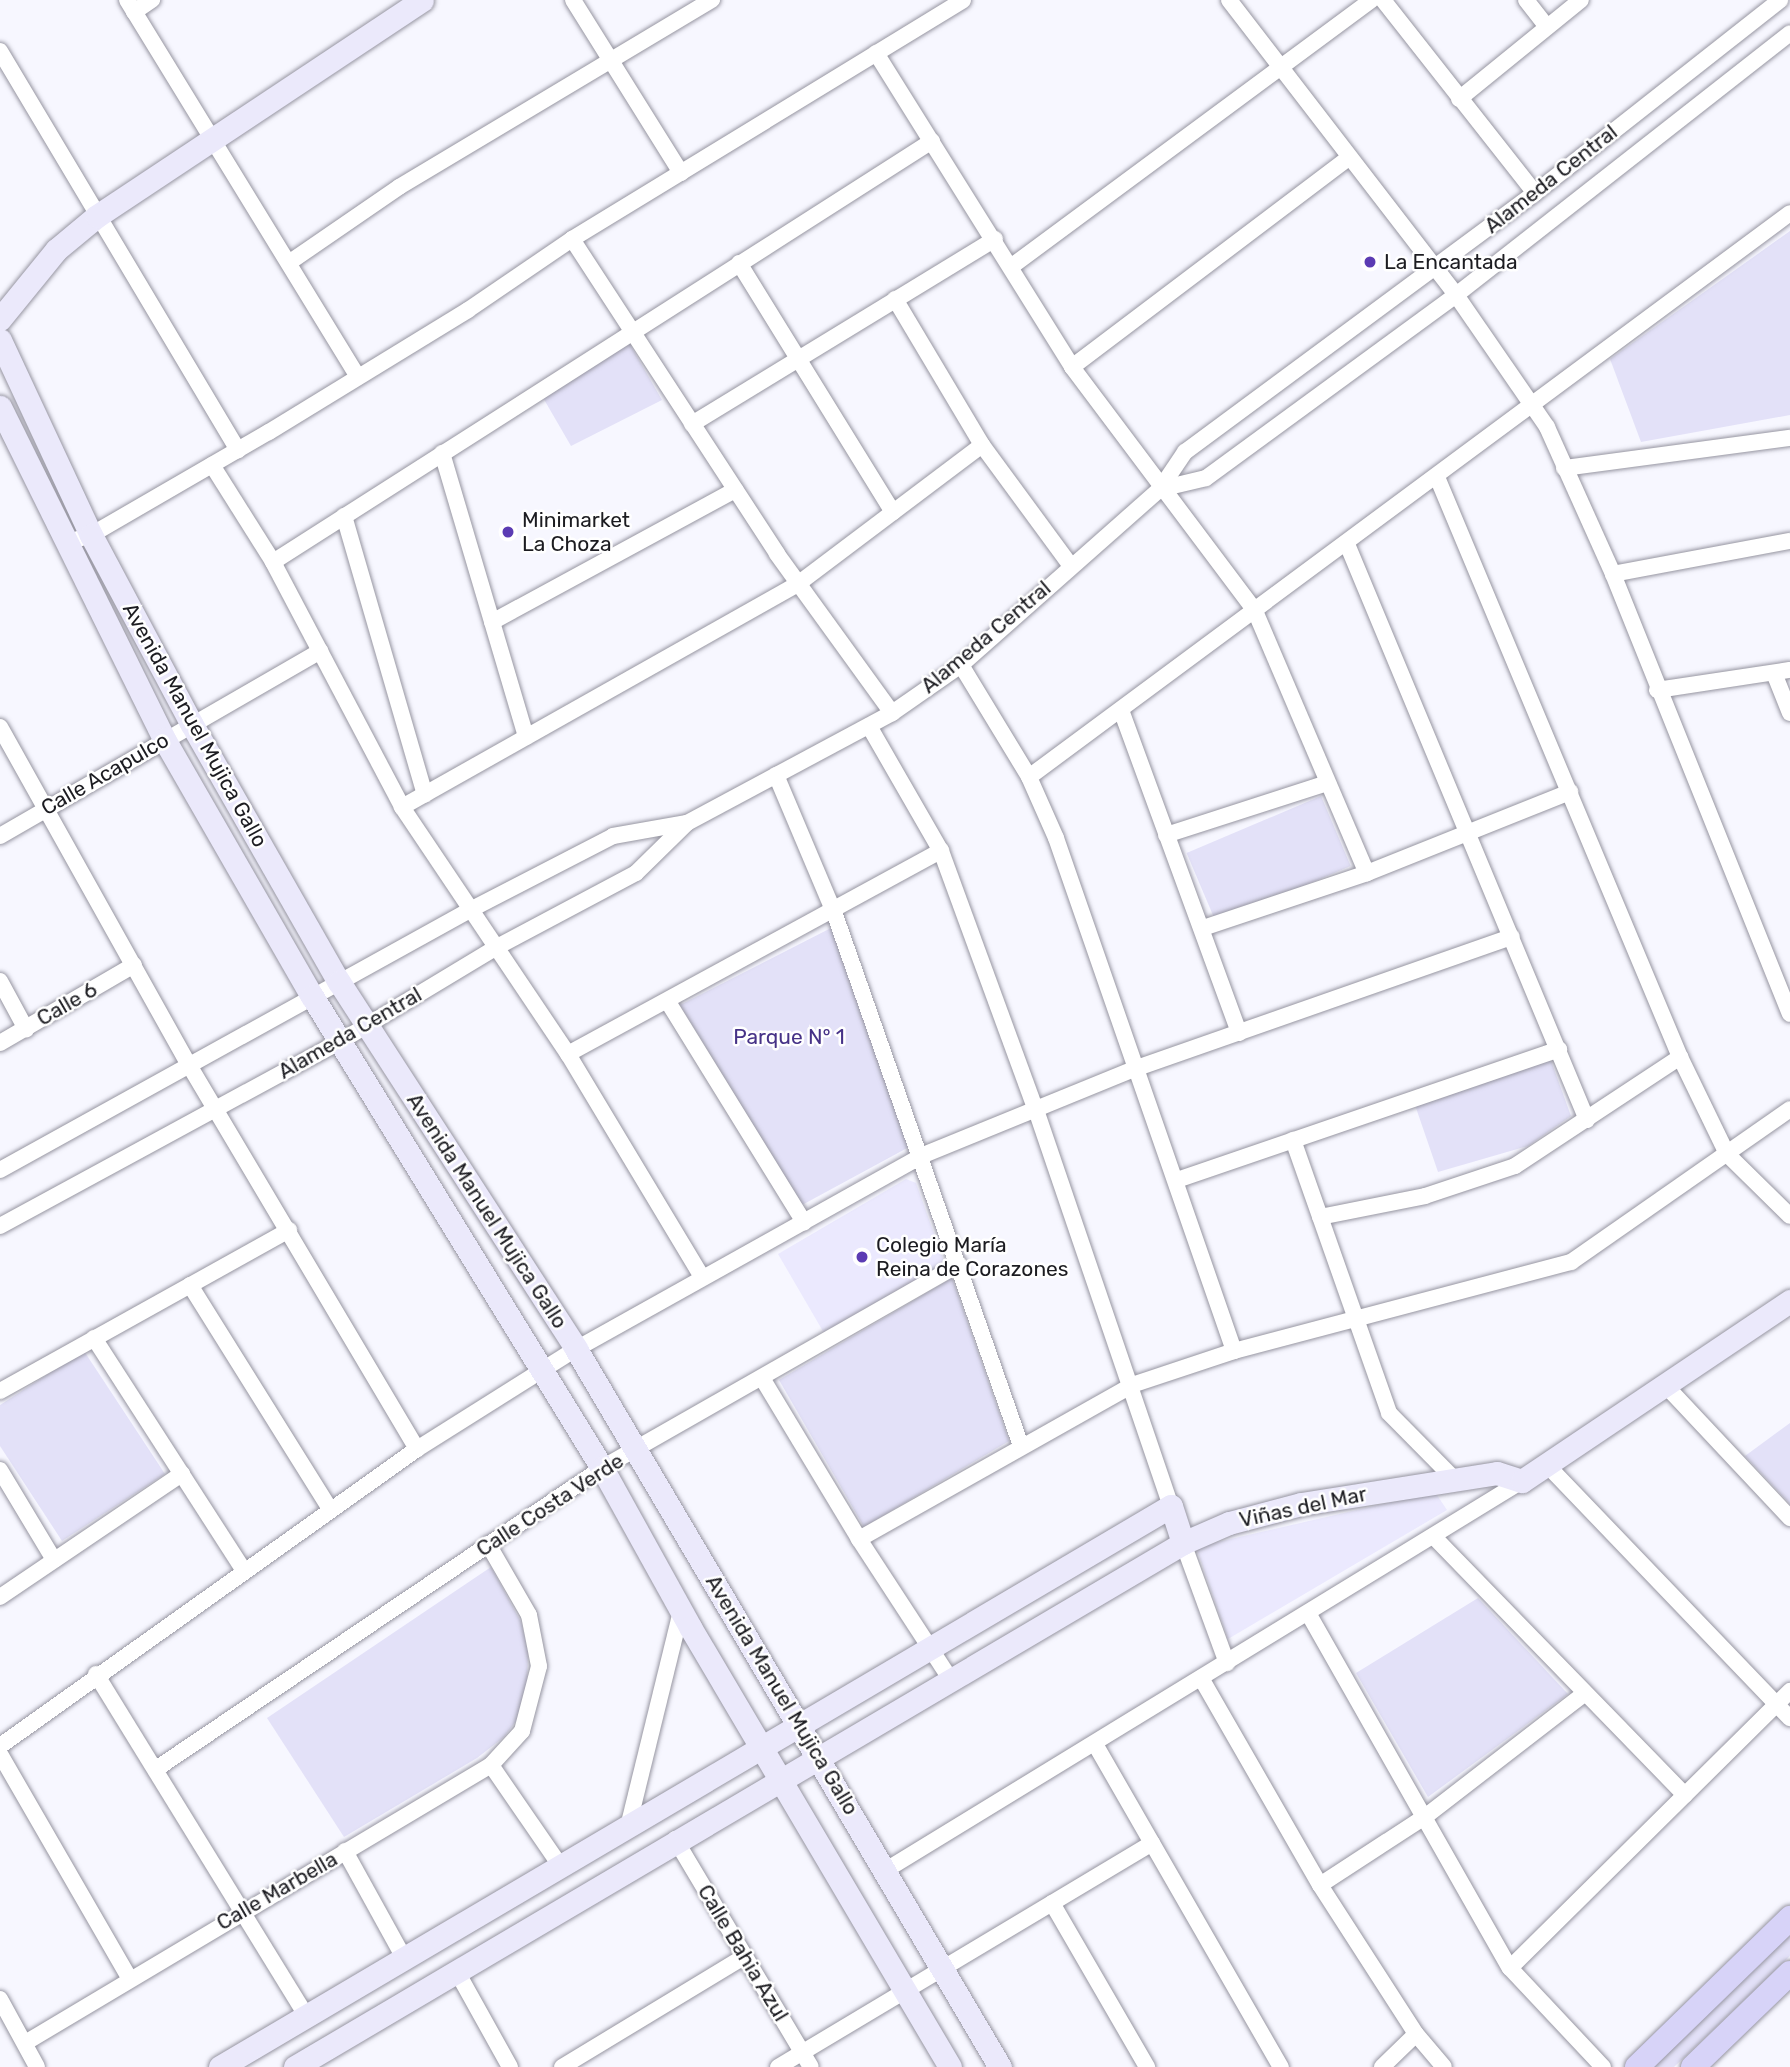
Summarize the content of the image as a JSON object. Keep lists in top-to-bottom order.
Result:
{
  "streets": {
    "street": [
      "Alameda Central",
      "Avenida Manuel Mujica Gallo",
      "Calle Acapulco",
      "Calle 6",
      "Calle Costa Verde",
      "Viñas del Mar",
      "Calle Marbella",
      "Calle Bahia Azul"
    ]
  },
  "crossings": [
    ["Alameda Central", "Avenida Manuel Mujica Gallo"],
    ["Avenida Manuel Mujica Gallo", "Calle Acapulco"],
    ["Avenida Manuel Mujica Gallo", "Calle Costa Verde"],
    ["Avenida Manuel Mujica Gallo", "Viñas del Mar"],
    ["Calle Costa Verde", "Calle Marbella"],
    ["Viñas del Mar", "Calle Bahia Azul"]
  ],
  "parks": ["Parque N° 1"],
  "places": ["La Encantada", "Minimarket La Choza", "Colegio María Reina de Corazones"]
}
